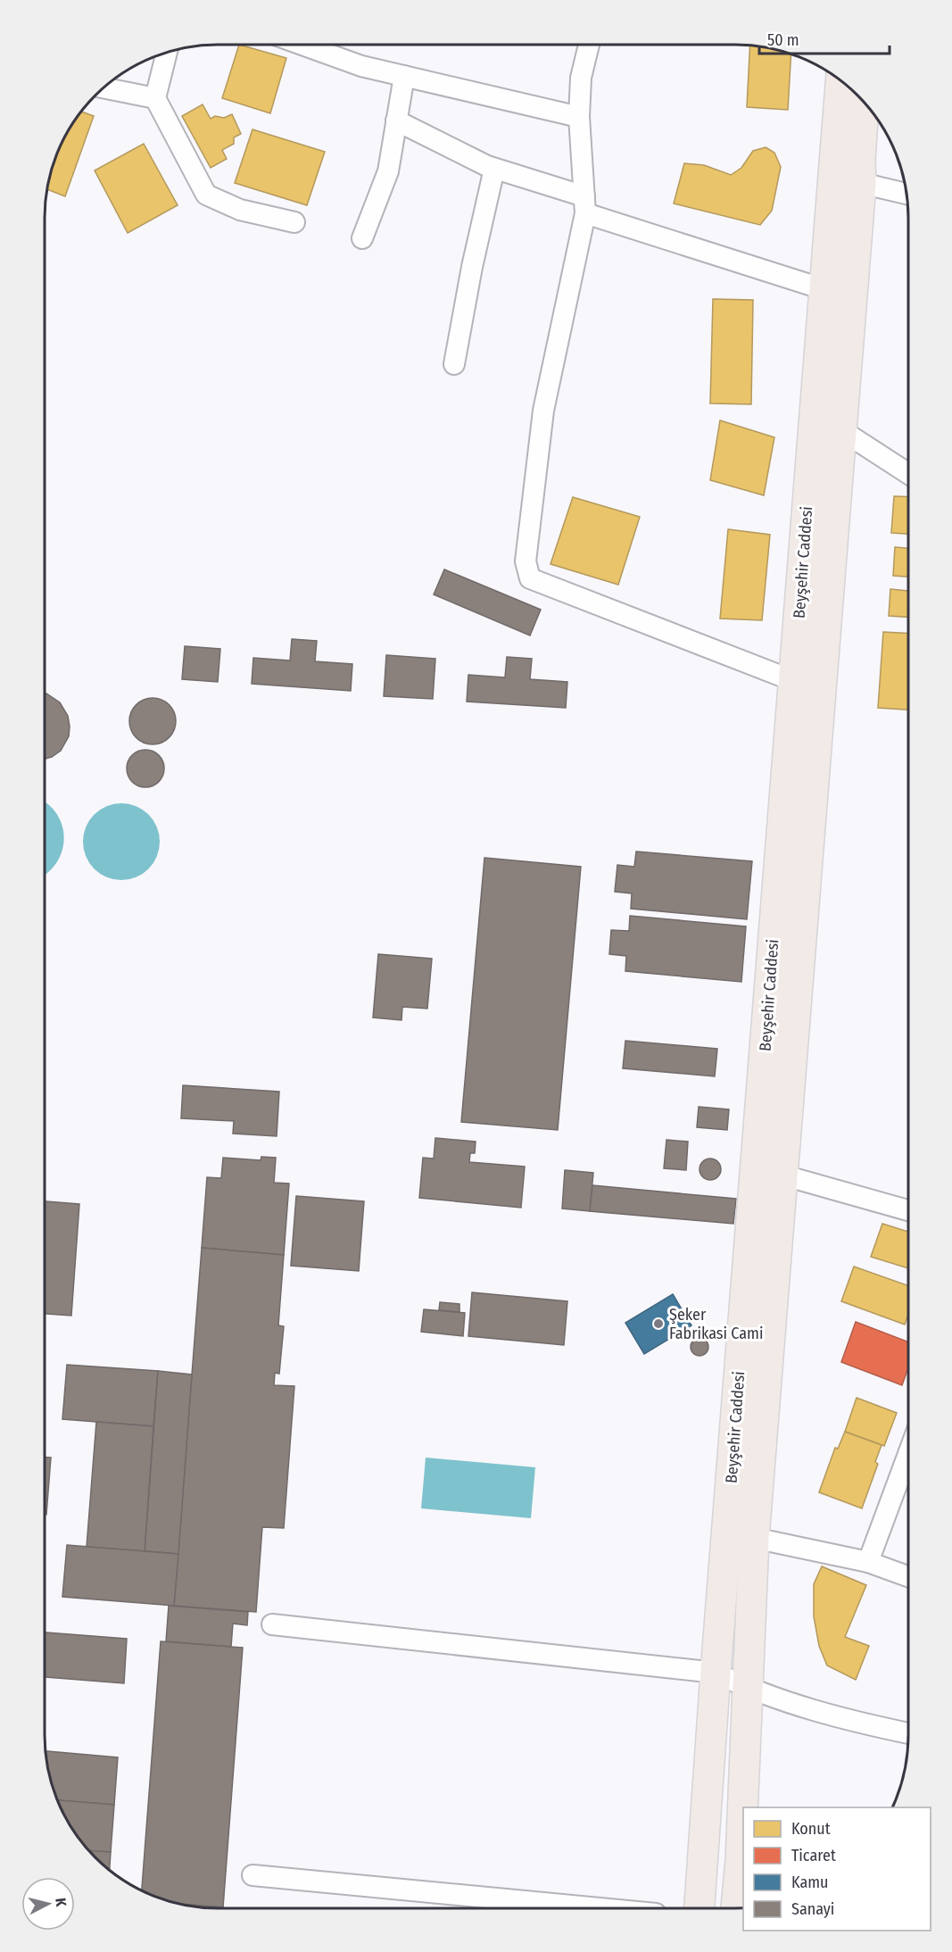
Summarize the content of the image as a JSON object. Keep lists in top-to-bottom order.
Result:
{
  "streets": {
    "main road": ["Beyşehir Caddesi"]
  },
  "places": ["Şeker Fabrikasi Cami"],
  "legend": [
    "Konut",
    "Ticaret",
    "Kamu",
    "Sanayi"
  ],
  "scale_bar": "50 m",
  "north": "right"
}
